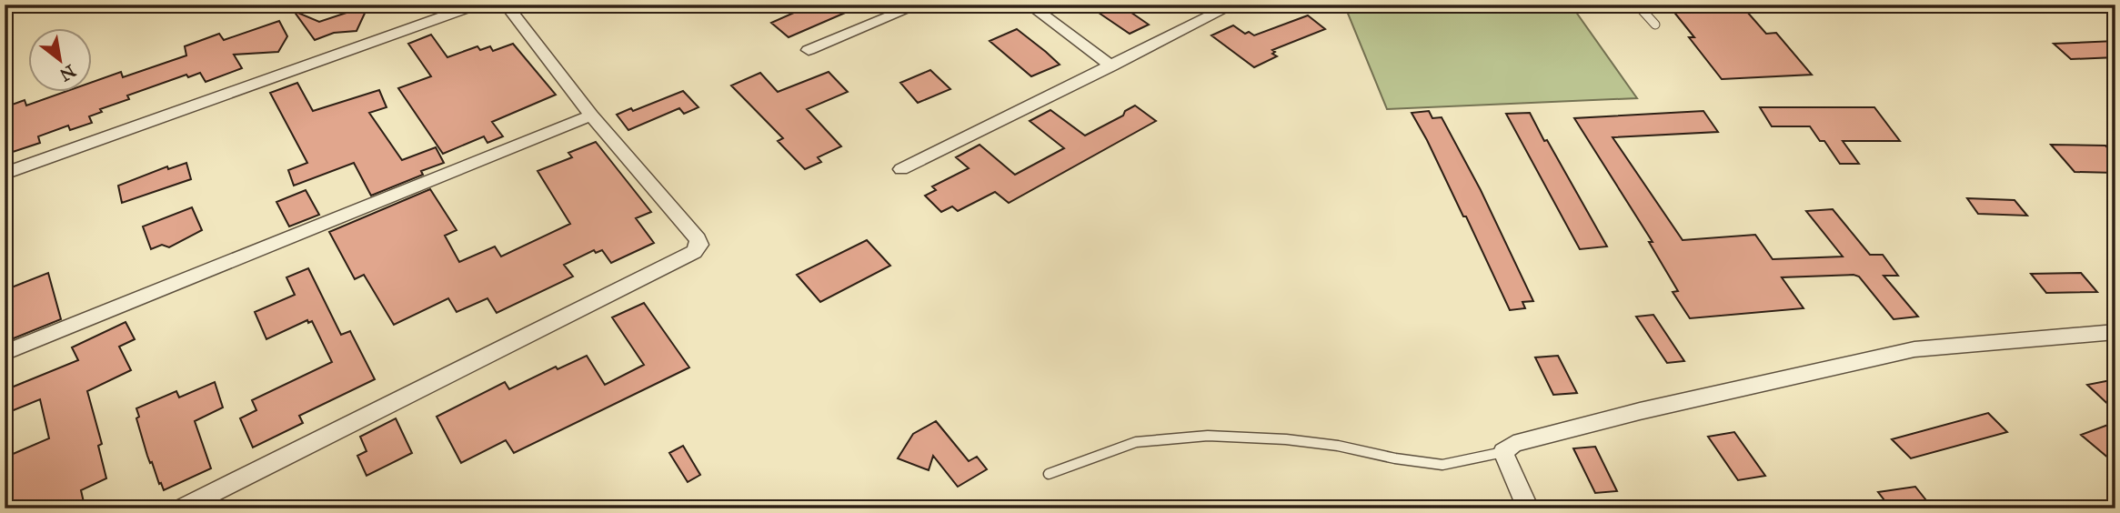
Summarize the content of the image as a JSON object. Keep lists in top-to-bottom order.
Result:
{
  "north": "bottom right"
}
